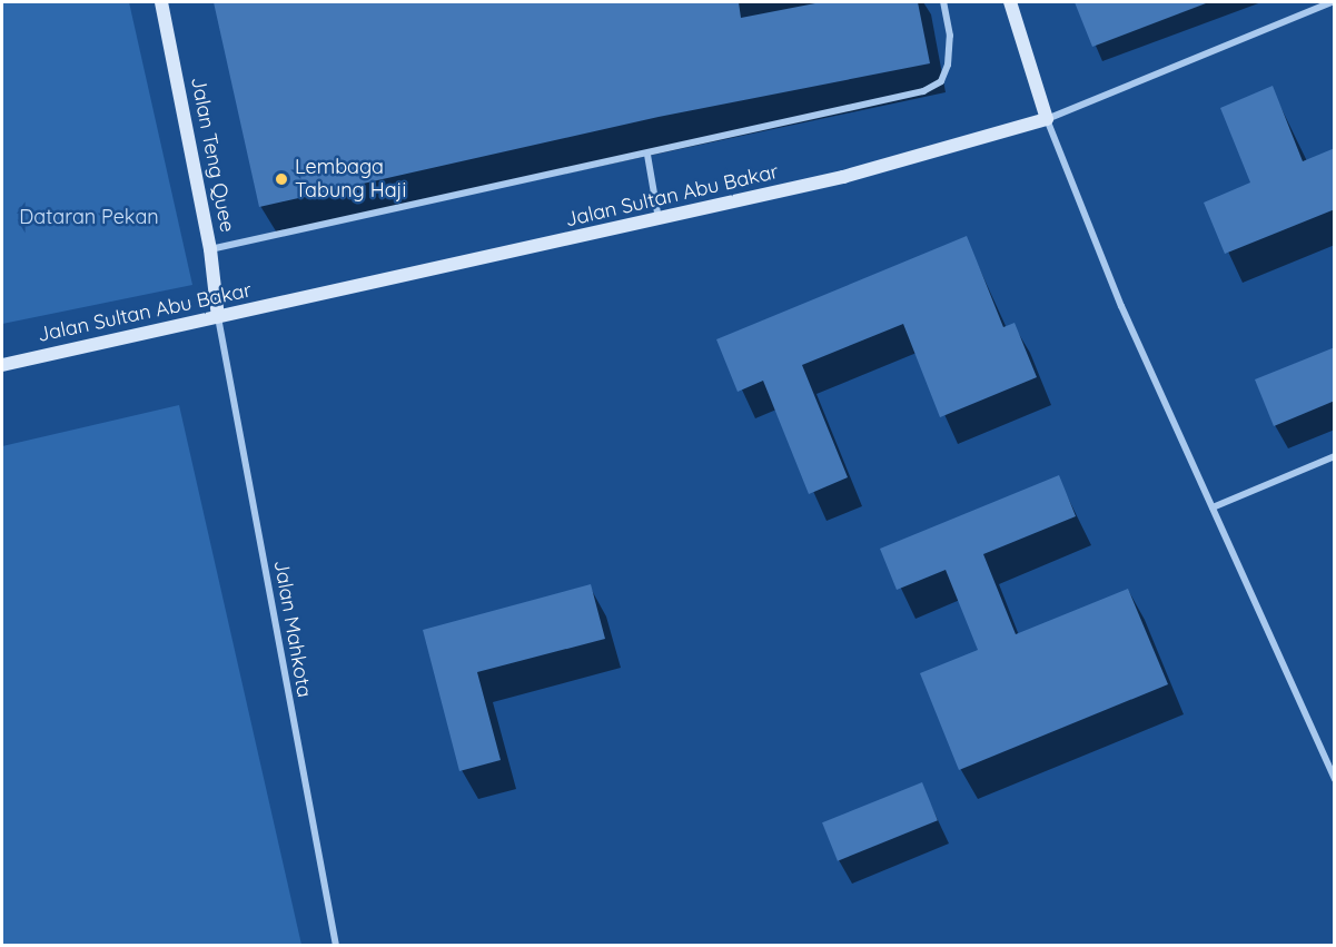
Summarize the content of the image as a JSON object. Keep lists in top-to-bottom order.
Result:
{
  "streets": {
    "street": ["Jalan Teng Quee", "Jalan Sultan Abu Bakar", "Jalan Mahkota"]
  },
  "crossings": [
    ["Jalan Teng Quee", "Jalan Sultan Abu Bakar"],
    ["Jalan Teng Quee", "Jalan Mahkota"],
    ["Jalan Sultan Abu Bakar", "Jalan Mahkota"]
  ],
  "parks": ["Dataran Pekan"],
  "places": ["Lembaga Tabung Haji"]
}
